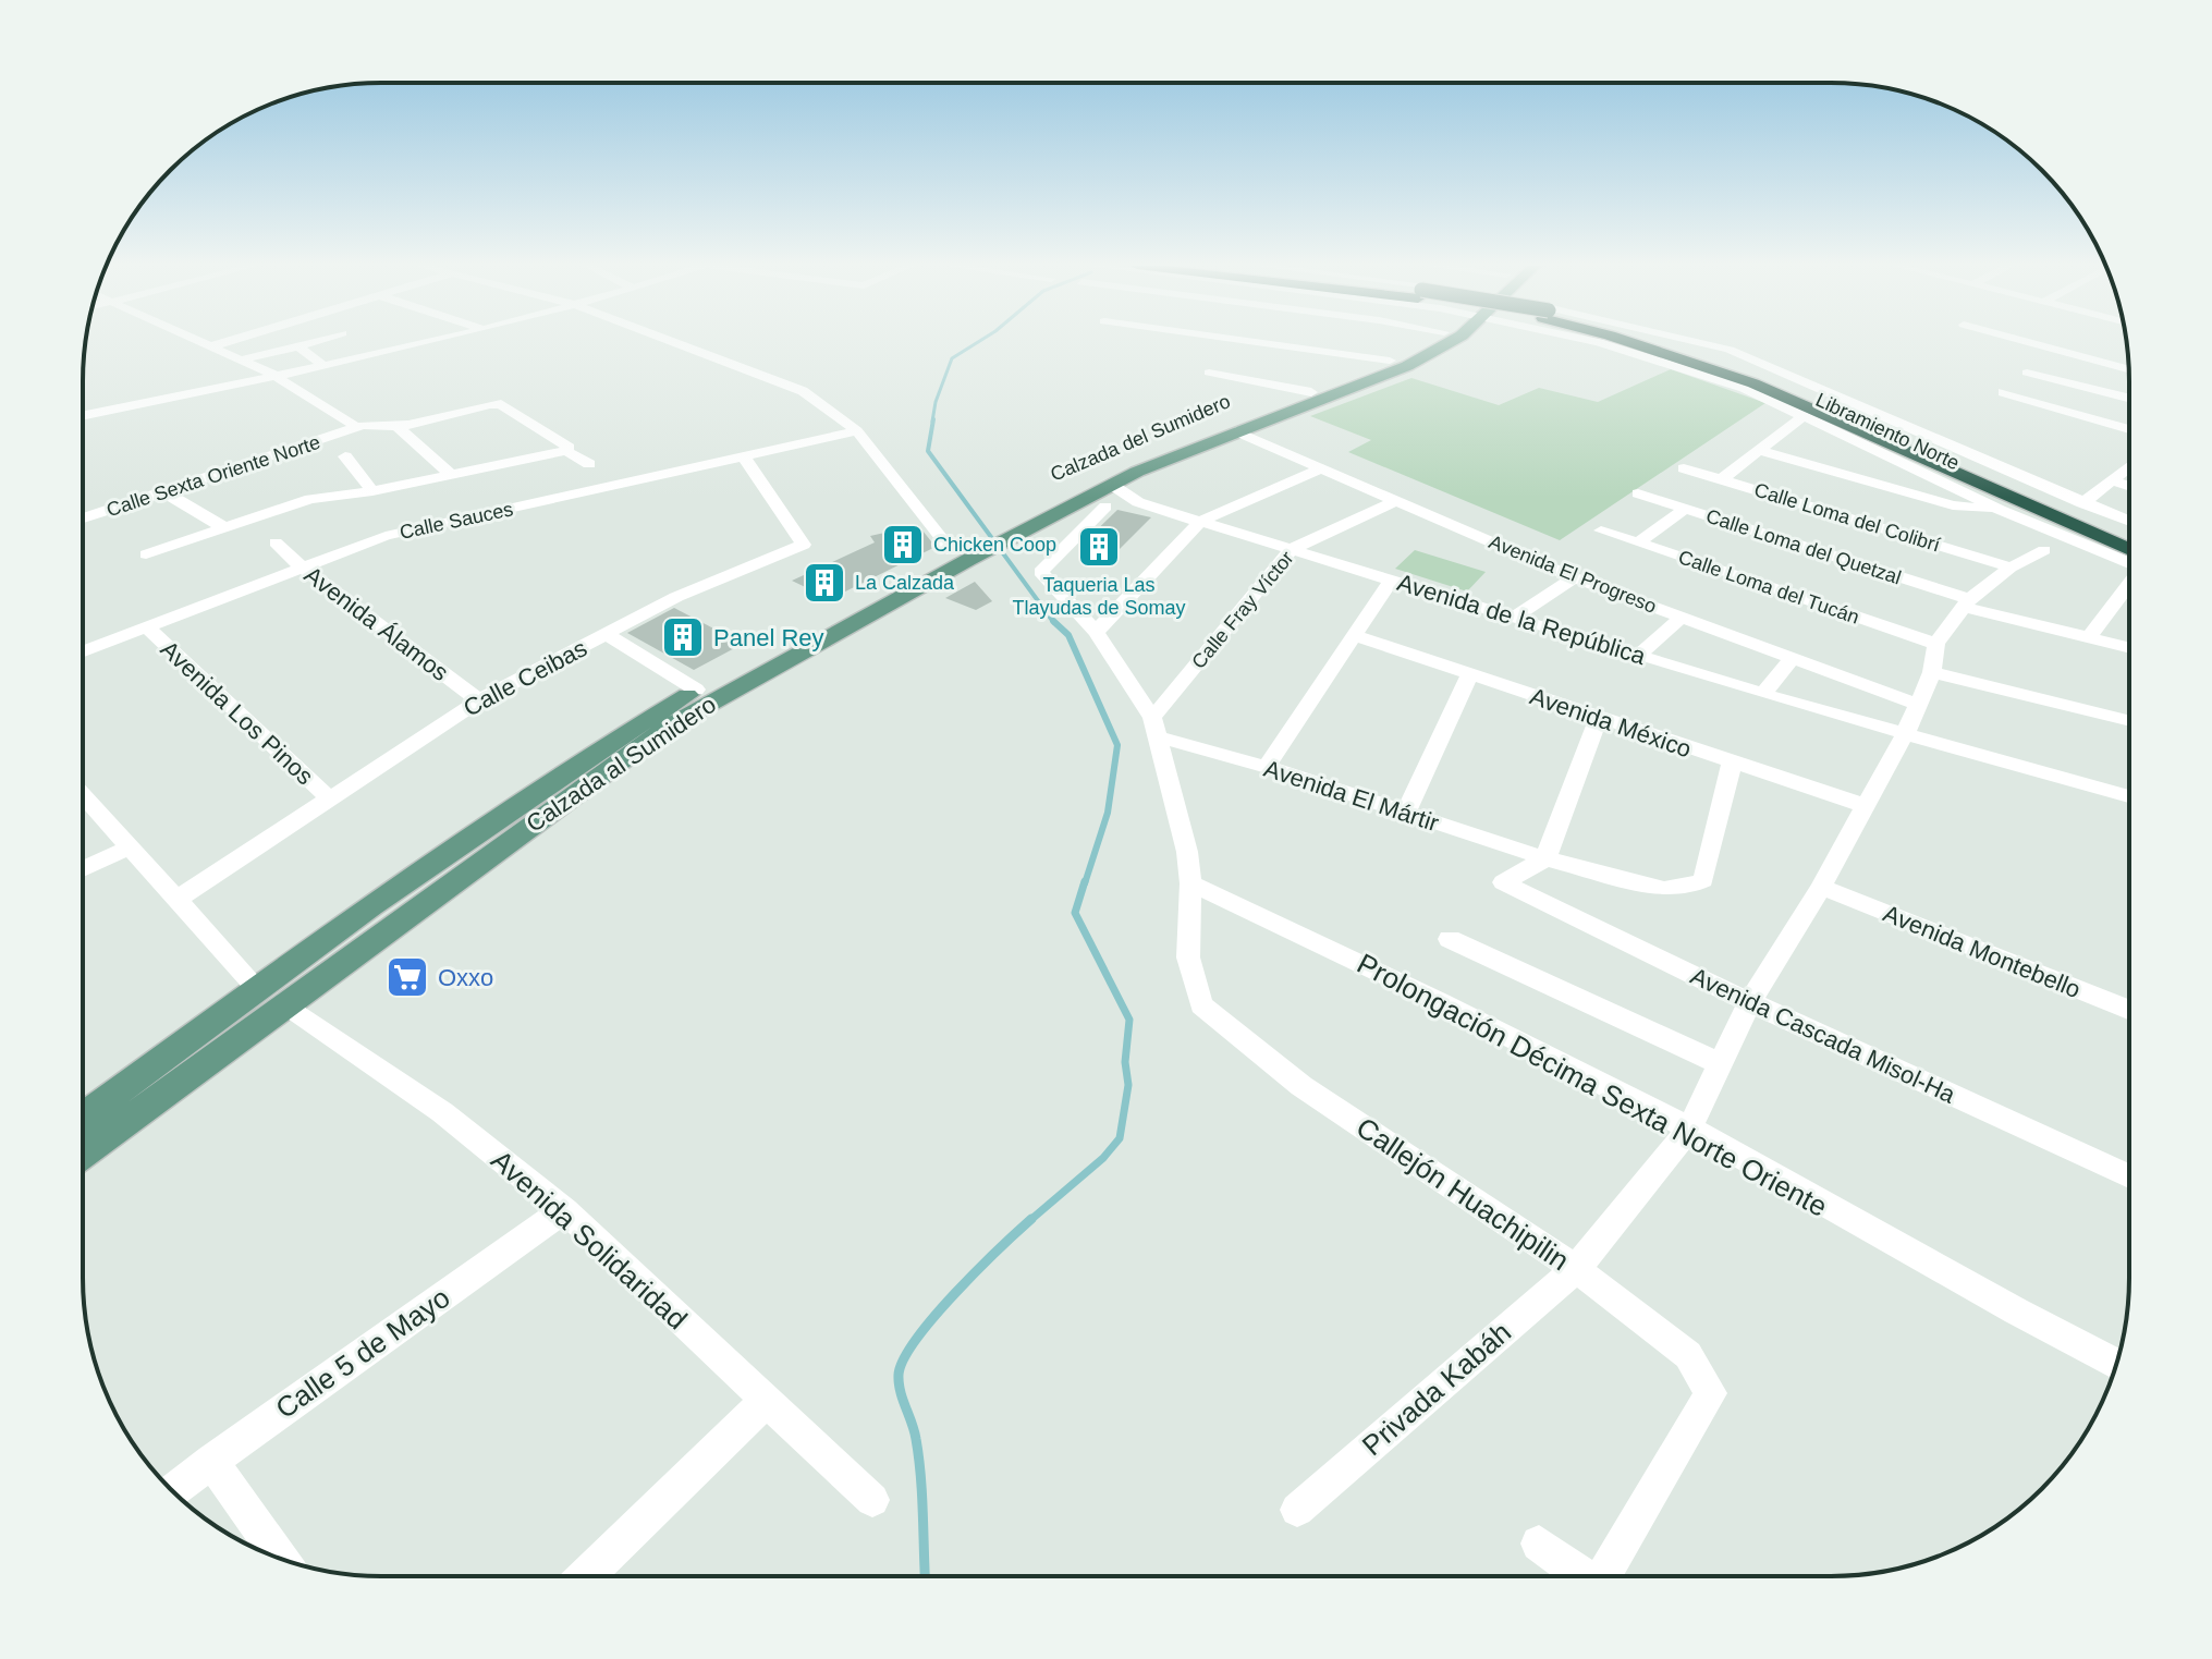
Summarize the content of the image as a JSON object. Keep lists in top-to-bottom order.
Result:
{
  "streets": {
    "highway": ["Libramiento Norte"],
    "main road": ["Calzada del Sumidero", "Calzada al Sumidero"],
    "street": [
      "Calle Sexta Oriente Norte",
      "Calle Loma del Colibrí",
      "Calle Sauces",
      "Calle Loma del Quetzal",
      "Avenida El Progreso",
      "Calle Loma del Tucán",
      "Calle Fray Víctor",
      "Avenida de la República",
      "Avenida Álamos",
      "Calle Ceibas",
      "Avenida Los Pinos",
      "Avenida México",
      "Avenida El Mártir",
      "Avenida Montebello",
      "Avenida Cascada Misol-Ha",
      "Prolongación Décima Sexta Norte Oriente",
      "Callejón Huachipilin",
      "Avenida Solidaridad",
      "Calle 5 de Mayo",
      "Privada Kabáh"
    ]
  },
  "crossings": [
    ["Calzada del Sumidero", "Calzada al Sumidero"],
    ["Calle Sauces", "Avenida Álamos"],
    ["Calle Sauces", "Calle Ceibas"],
    ["Calle Sauces", "Avenida Los Pinos"],
    ["Avenida El Progreso", "Calle Fray Víctor"],
    ["Avenida El Progreso", "Calzada al Sumidero"],
    ["Calle Fray Víctor", "Avenida de la República"],
    ["Calle Fray Víctor", "Avenida El Mártir"],
    ["Avenida de la República", "Calzada al Sumidero"],
    ["Avenida Álamos", "Calle Ceibas"],
    ["Calle Ceibas", "Avenida Los Pinos"],
    ["Avenida México", "Avenida El Mártir"],
    ["Avenida México", "Privada Kabáh"],
    ["Calzada al Sumidero", "Avenida Solidaridad"],
    ["Avenida El Mártir", "Avenida Cascada Misol-Ha"],
    ["Avenida Montebello", "Privada Kabáh"],
    ["Avenida Cascada Misol-Ha", "Privada Kabáh"],
    ["Prolongación Décima Sexta Norte Oriente", "Callejón Huachipilin"],
    ["Prolongación Décima Sexta Norte Oriente", "Privada Kabáh"],
    ["Callejón Huachipilin", "Privada Kabáh"],
    ["Avenida Solidaridad", "Calle 5 de Mayo"]
  ],
  "places": {
    "building": [
      "Chicken Coop",
      "Taqueria Las Tlayudas de Somay",
      "La Calzada",
      "Panel Rey"
    ],
    "supermarket": ["Oxxo"]
  }
}
